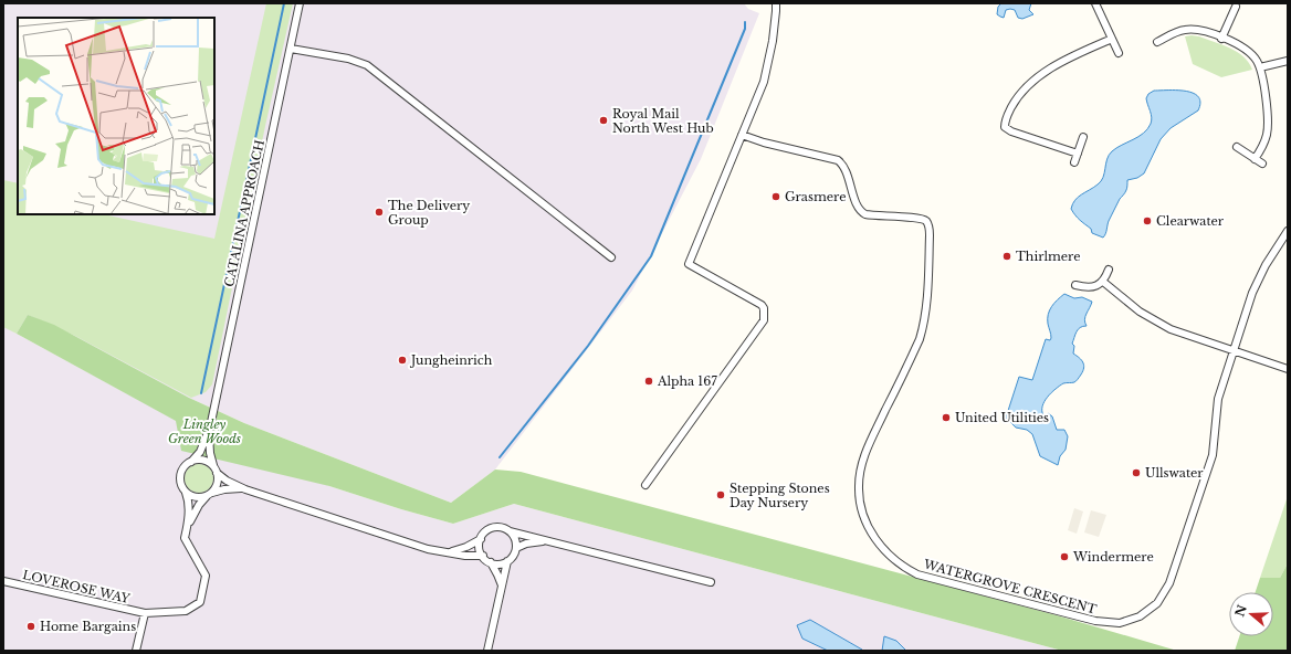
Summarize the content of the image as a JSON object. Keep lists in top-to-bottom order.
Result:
{
  "streets": {
    "street": ["CATALINA APPROACH", "LOVEROSE WAY", "WATERGROVE CRESCENT"]
  },
  "crossings": [
    ["CATALINA APPROACH", "LOVEROSE WAY"]
  ],
  "parks": ["Lingley Green Woods"],
  "places": [
    "Royal Mail North West Hub",
    "Grasmere",
    "The Delivery Group",
    "Clearwater",
    "Thirlmere",
    "Jungheinrich",
    "Alpha 167",
    "United Utilities",
    "Ullswater",
    "Stepping Stones Day Nursery",
    "Windermere",
    "Home Bargains"
  ],
  "north": "left"
}
